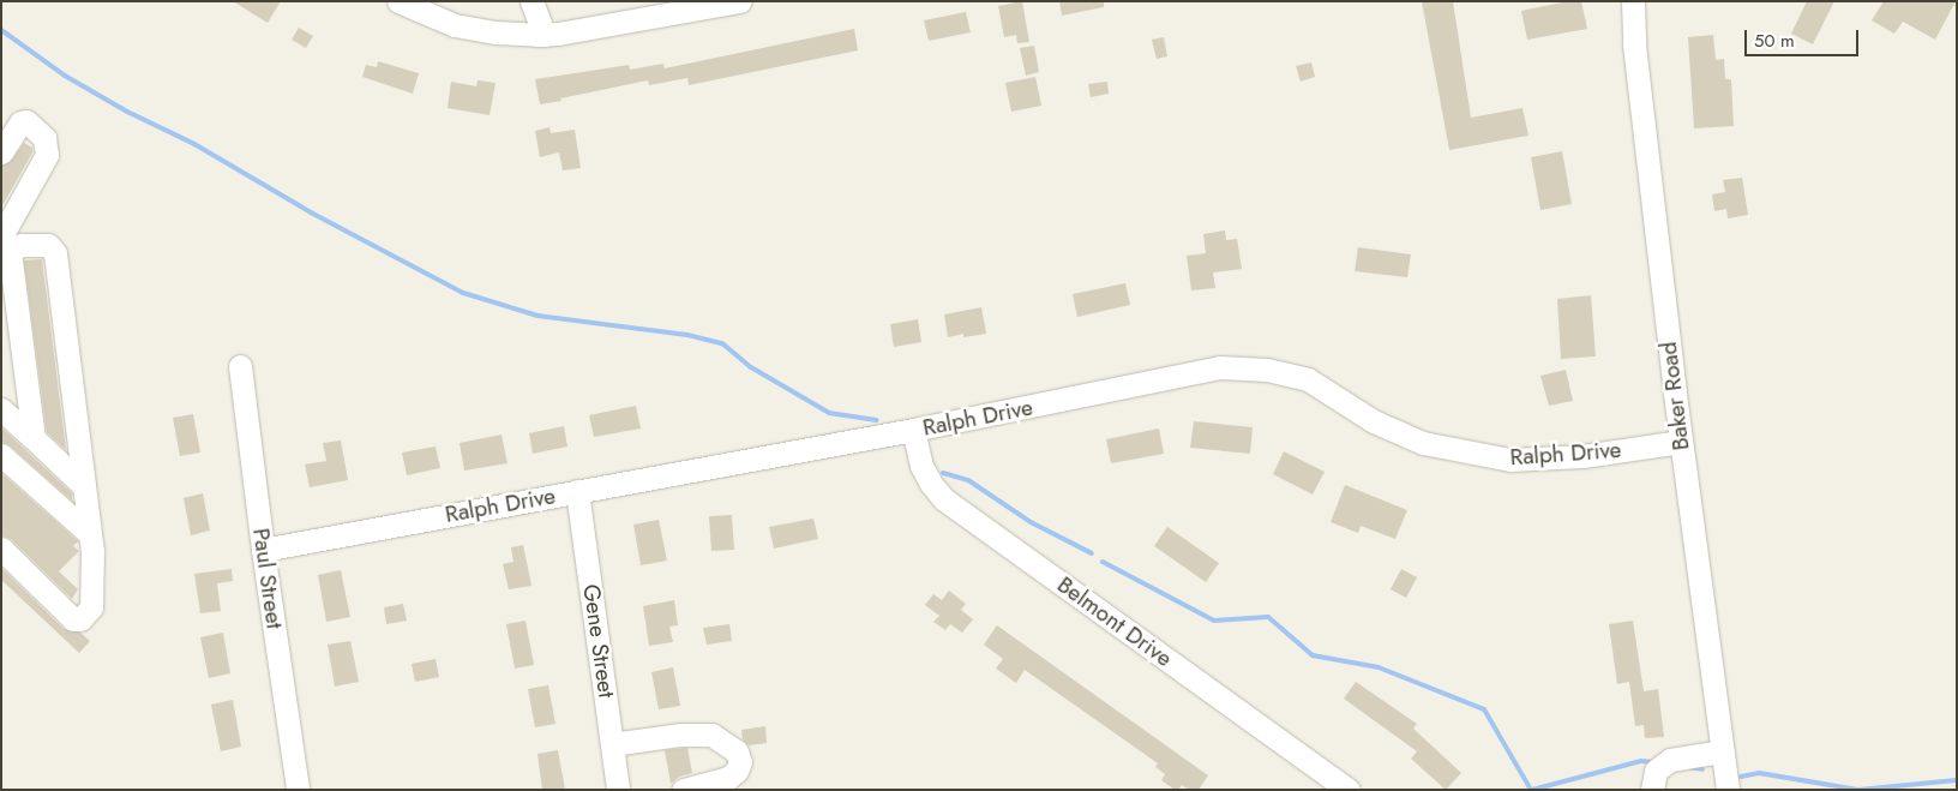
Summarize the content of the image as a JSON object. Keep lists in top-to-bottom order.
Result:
{
  "streets": {
    "street": [
      "Baker Road",
      "Ralph Drive",
      "Paul Street",
      "Belmont Drive",
      "Gene Street"
    ]
  },
  "crossings": [
    ["Baker Road", "Ralph Drive"],
    ["Ralph Drive", "Paul Street"],
    ["Ralph Drive", "Belmont Drive"],
    ["Ralph Drive", "Gene Street"]
  ],
  "scale_bar": "50 m"
}
